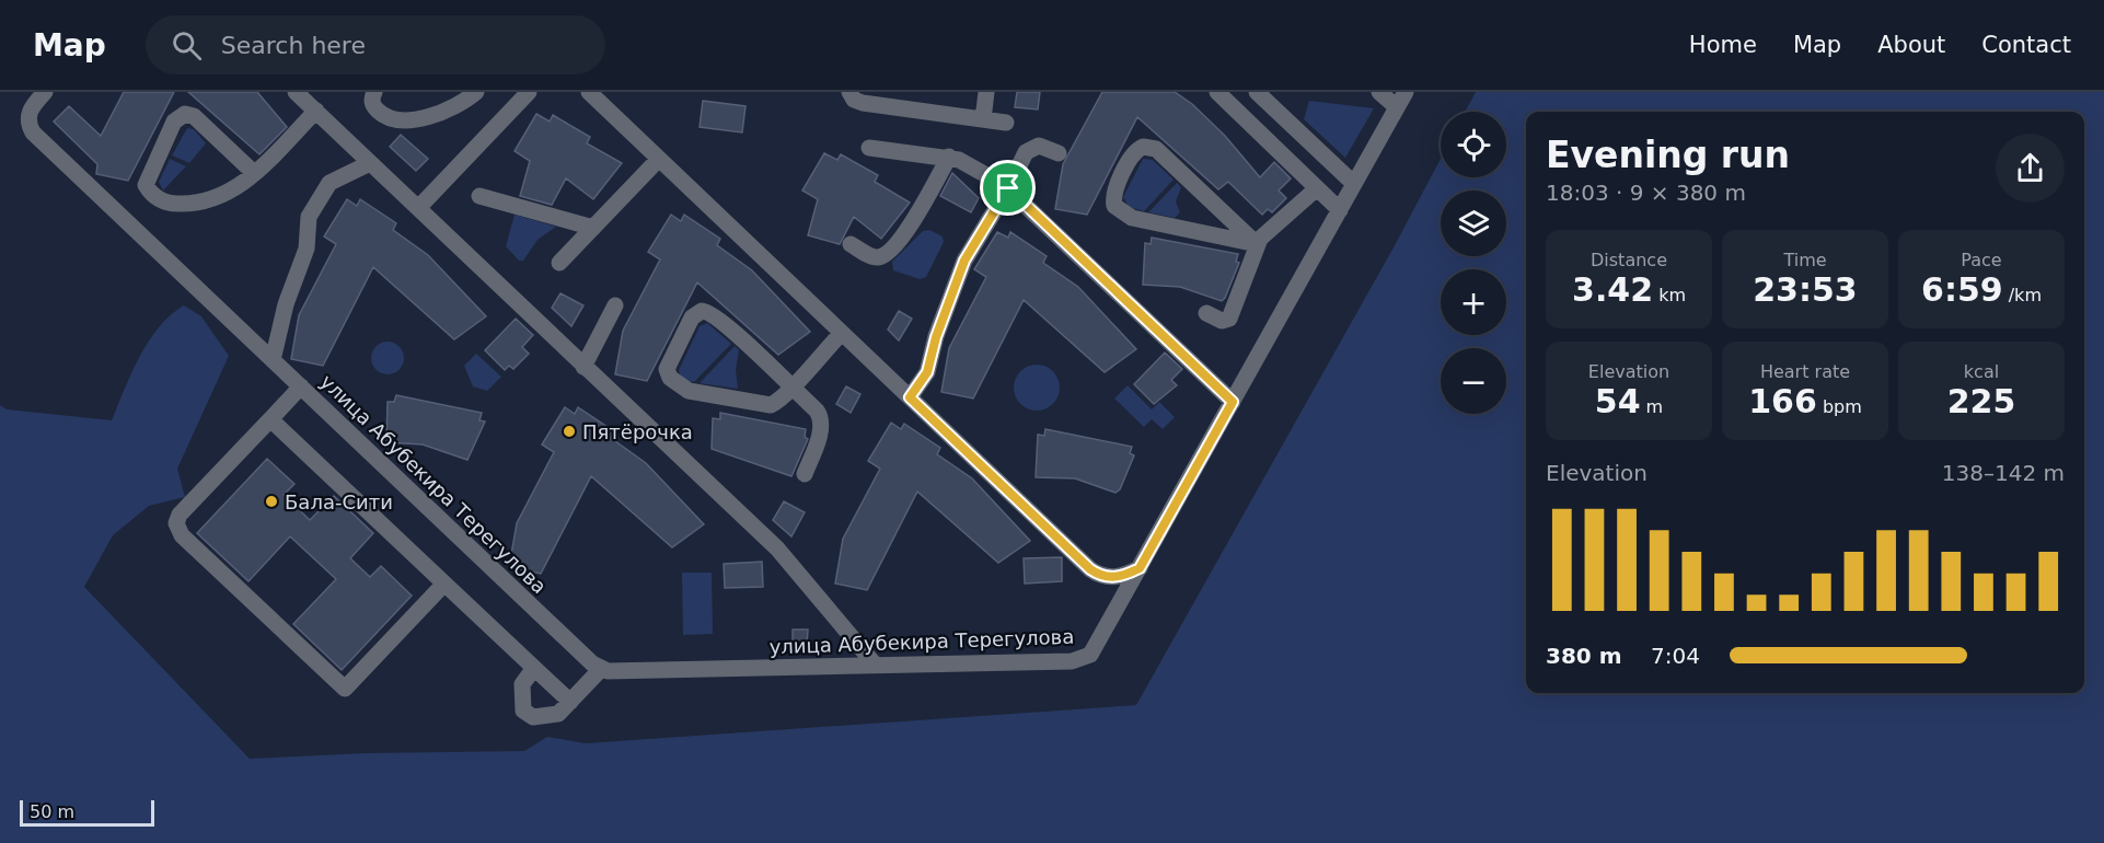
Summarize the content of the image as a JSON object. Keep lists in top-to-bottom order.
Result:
{
  "streets": {
    "street": ["улица Абубекира Терегулова"]
  },
  "places": ["Пятёрочка", "Бала-Сити"],
  "scale_bar": "50 m",
  "page": {
    "header": "Map",
    "search": "Search here",
    "nav": [
      "Home",
      "Map",
      "About",
      "Contact"
    ],
    "map_buttons": ["+", "−"],
    "heading": ["Evening run", "18:03 · 9 × 380 m"],
    "stats": [
      ["Distance", "3.42 km"],
      ["Time", "23:53"],
      ["Pace", "6:59 /km"],
      ["Elevation", "54 m"],
      ["Heart rate", "166 bpm"],
      ["kcal", "225"]
    ],
    "chart": ["Elevation", "138–142 m"],
    "list": [
      {
        "name": "380 m",
        "note": "7:04"
      }
    ],
    "scale": "50 m"
  }
}
